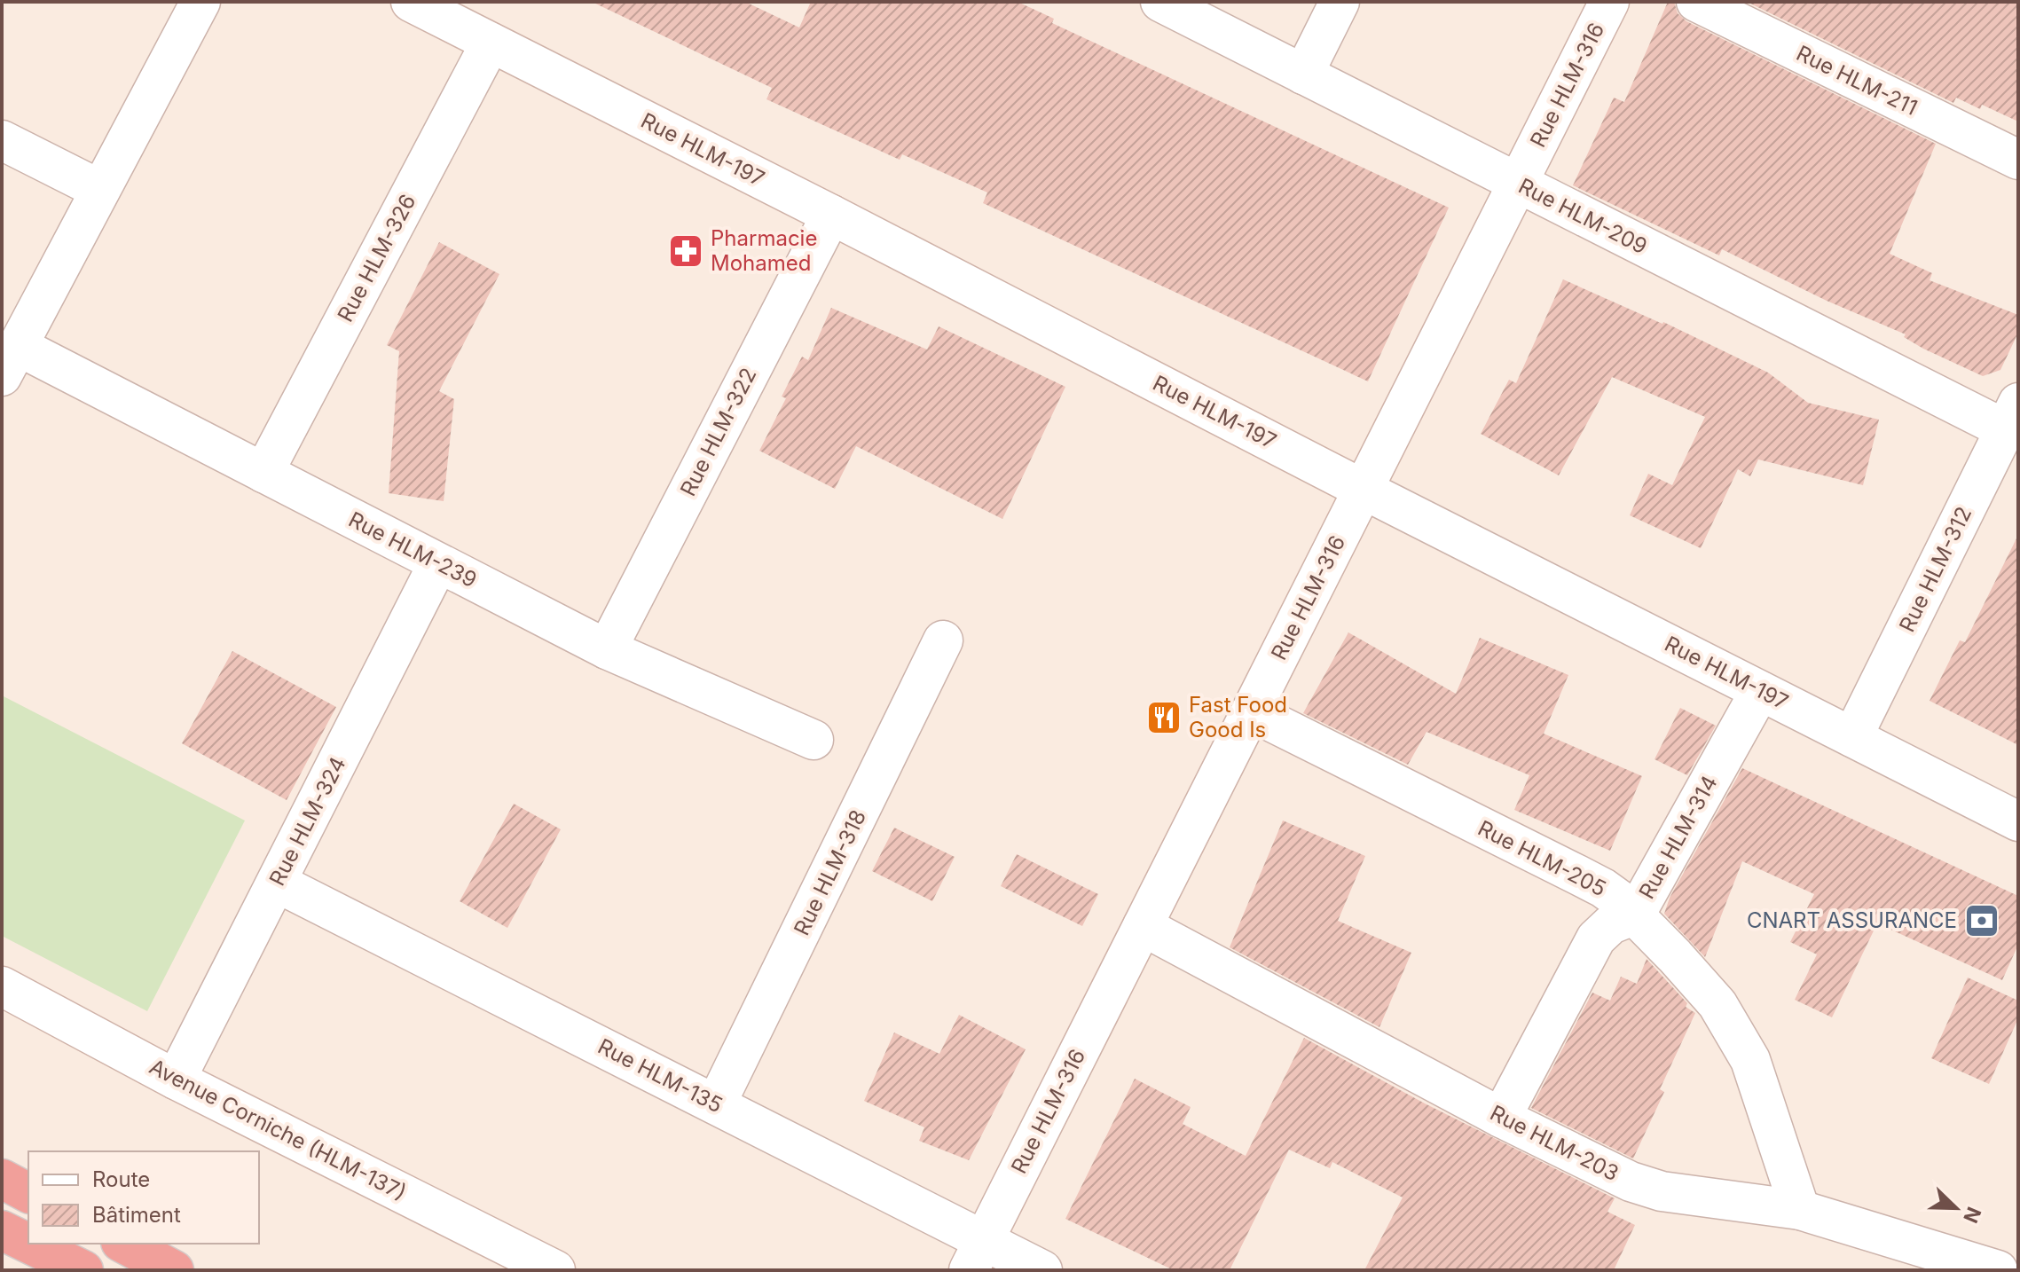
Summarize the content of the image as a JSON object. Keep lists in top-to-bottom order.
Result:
{
  "streets": {
    "street": [
      "Rue HLM-211",
      "Rue HLM-316",
      "Rue HLM-197",
      "Rue HLM-209",
      "Rue HLM-326",
      "Rue HLM-322",
      "Rue HLM-239",
      "Rue HLM-312",
      "Rue HLM-324",
      "Rue HLM-314",
      "Rue HLM-205",
      "Rue HLM-318",
      "Rue HLM-135",
      "Avenue Corniche (HLM-137)",
      "Rue HLM-203"
    ]
  },
  "crossings": [
    ["Rue HLM-316", "Rue HLM-197"],
    ["Rue HLM-316", "Rue HLM-209"],
    ["Rue HLM-316", "Rue HLM-205"],
    ["Rue HLM-316", "Rue HLM-135"],
    ["Rue HLM-316", "Rue HLM-203"],
    ["Rue HLM-197", "Rue HLM-326"],
    ["Rue HLM-197", "Rue HLM-322"],
    ["Rue HLM-197", "Rue HLM-312"],
    ["Rue HLM-197", "Rue HLM-314"],
    ["Rue HLM-209", "Rue HLM-312"],
    ["Rue HLM-326", "Rue HLM-239"],
    ["Rue HLM-322", "Rue HLM-239"],
    ["Rue HLM-239", "Rue HLM-324"],
    ["Rue HLM-324", "Rue HLM-135"],
    ["Rue HLM-324", "Avenue Corniche (HLM-137)"],
    ["Rue HLM-314", "Rue HLM-205"],
    ["Rue HLM-314", "Rue HLM-203"],
    ["Rue HLM-205", "Rue HLM-203"],
    ["Rue HLM-318", "Rue HLM-135"]
  ],
  "places": {
    "pharmacy": ["Pharmacie Mohamed"],
    "restaurant": ["Fast Food Good Is"],
    "bank": ["CNART ASSURANCE"]
  },
  "legend": ["Route", "Bâtiment"],
  "north": "bottom right"
}
